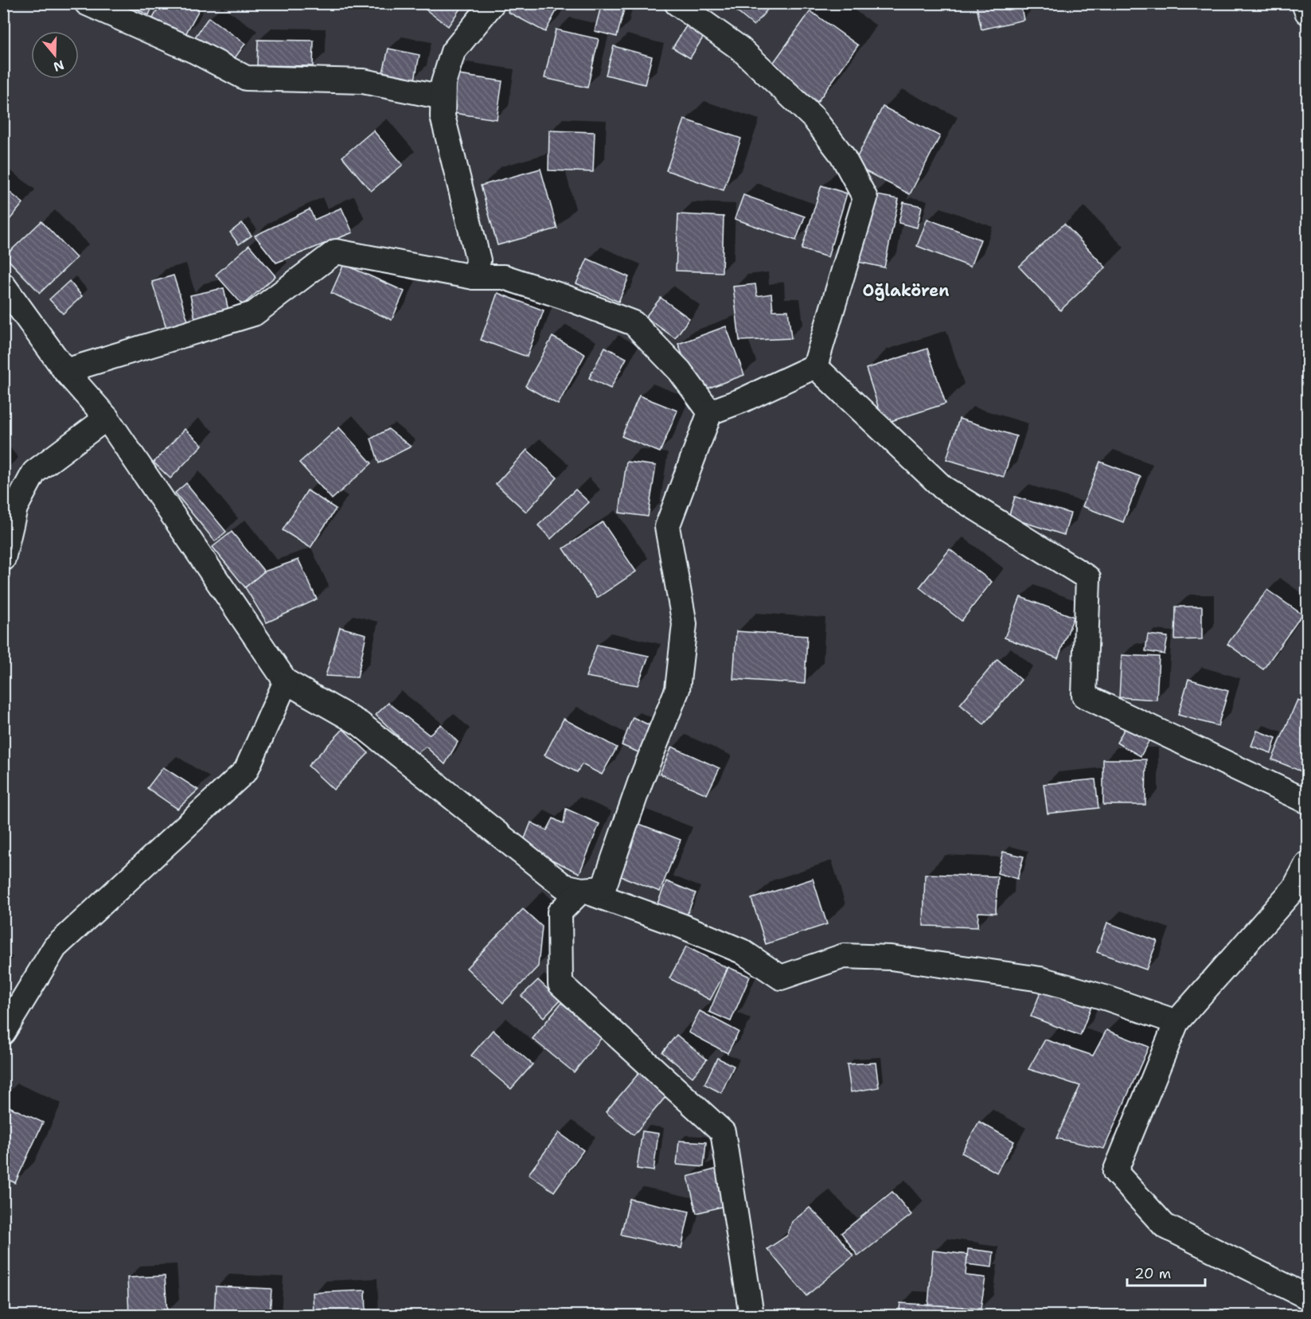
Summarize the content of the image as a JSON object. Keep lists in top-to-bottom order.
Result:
{
  "districts": ["Oğlakören"],
  "scale_bar": "20 m",
  "north": "bottom"
}
